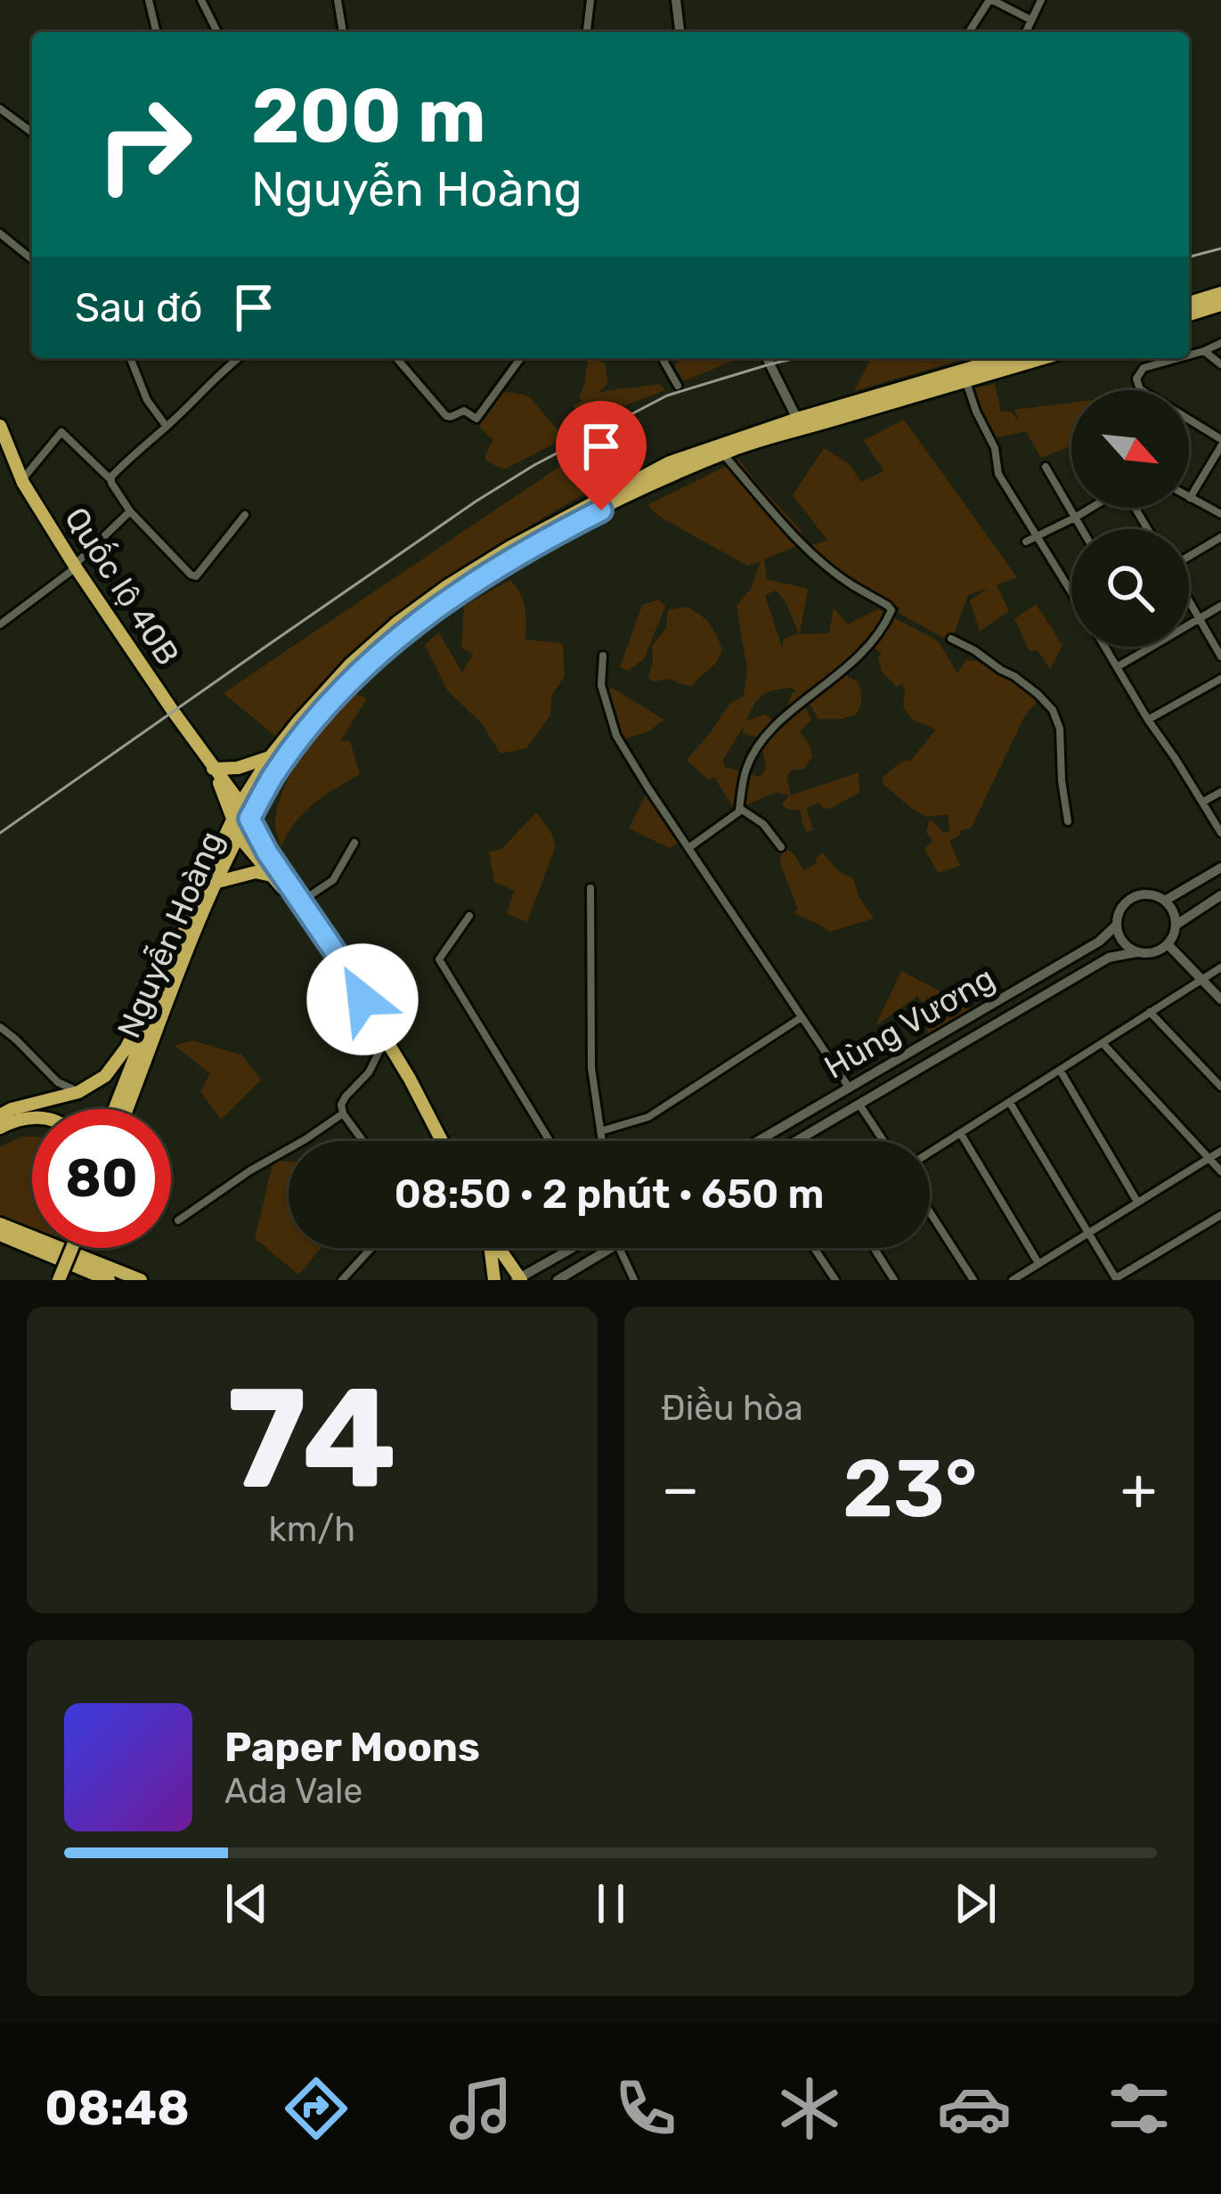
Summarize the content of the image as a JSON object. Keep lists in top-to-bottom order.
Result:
{
  "streets": {
    "highway": ["Quốc lộ 40B", "Nguyễn Hoàng"],
    "main road": ["Hùng Vương"]
  },
  "north": "bottom right",
  "page": {
    "turn": ["200 m", "Nguyễn Hoàng"],
    "then": "Sau đó",
    "limit": "80",
    "trip": "08:50 · 2 phút · 650 m",
    "tile": [
      ["74", "km/h"],
      "Điều hòa"
    ],
    "heat": ["−", "23°", "+"],
    "song": ["Paper Moons", "Ada Vale"],
    "tabs": "08:48"
  }
}
